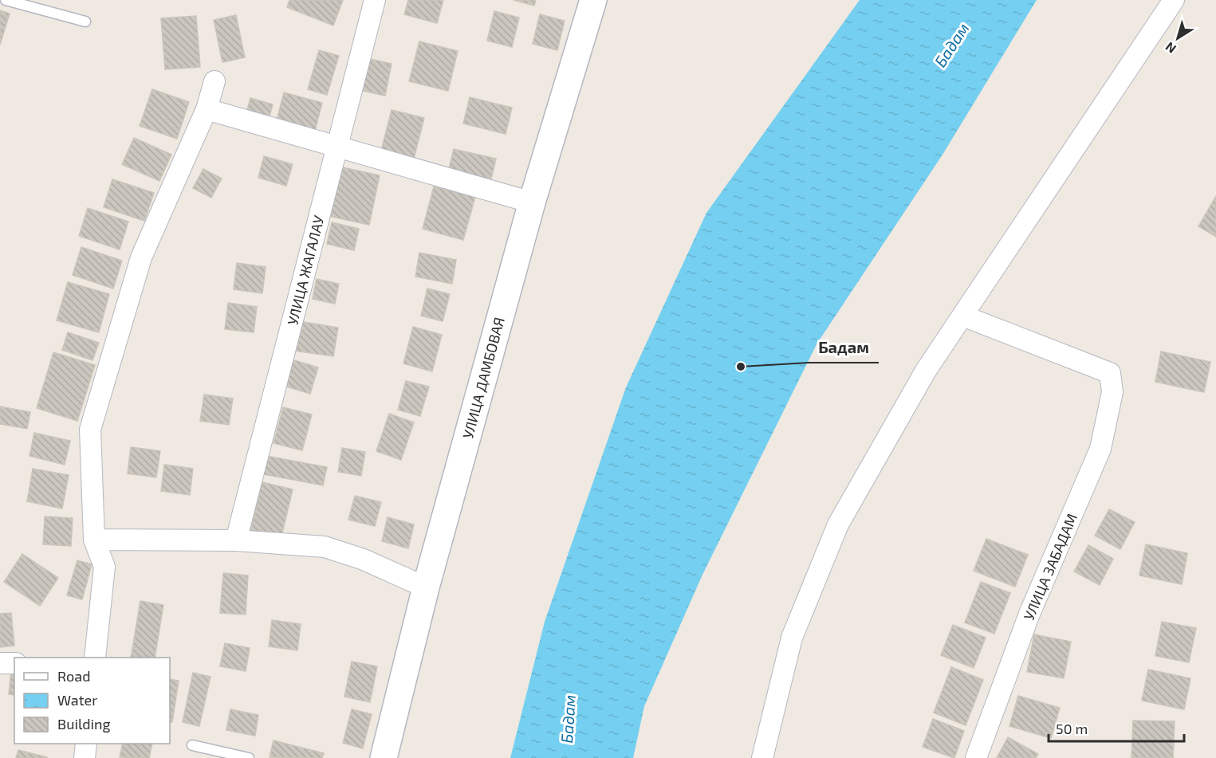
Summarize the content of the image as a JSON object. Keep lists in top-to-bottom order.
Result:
{
  "streets": {
    "street": ["УЛИЦА ЖАГАЛАУ", "УЛИЦА ДАМБОВАЯ", "УЛИЦА ЗАБАДАМ"]
  },
  "water": ["Бадам"],
  "places": ["Бадам"],
  "legend": ["Road", "Water", "Building"],
  "scale_bar": "50 m",
  "north": "bottom left"
}
